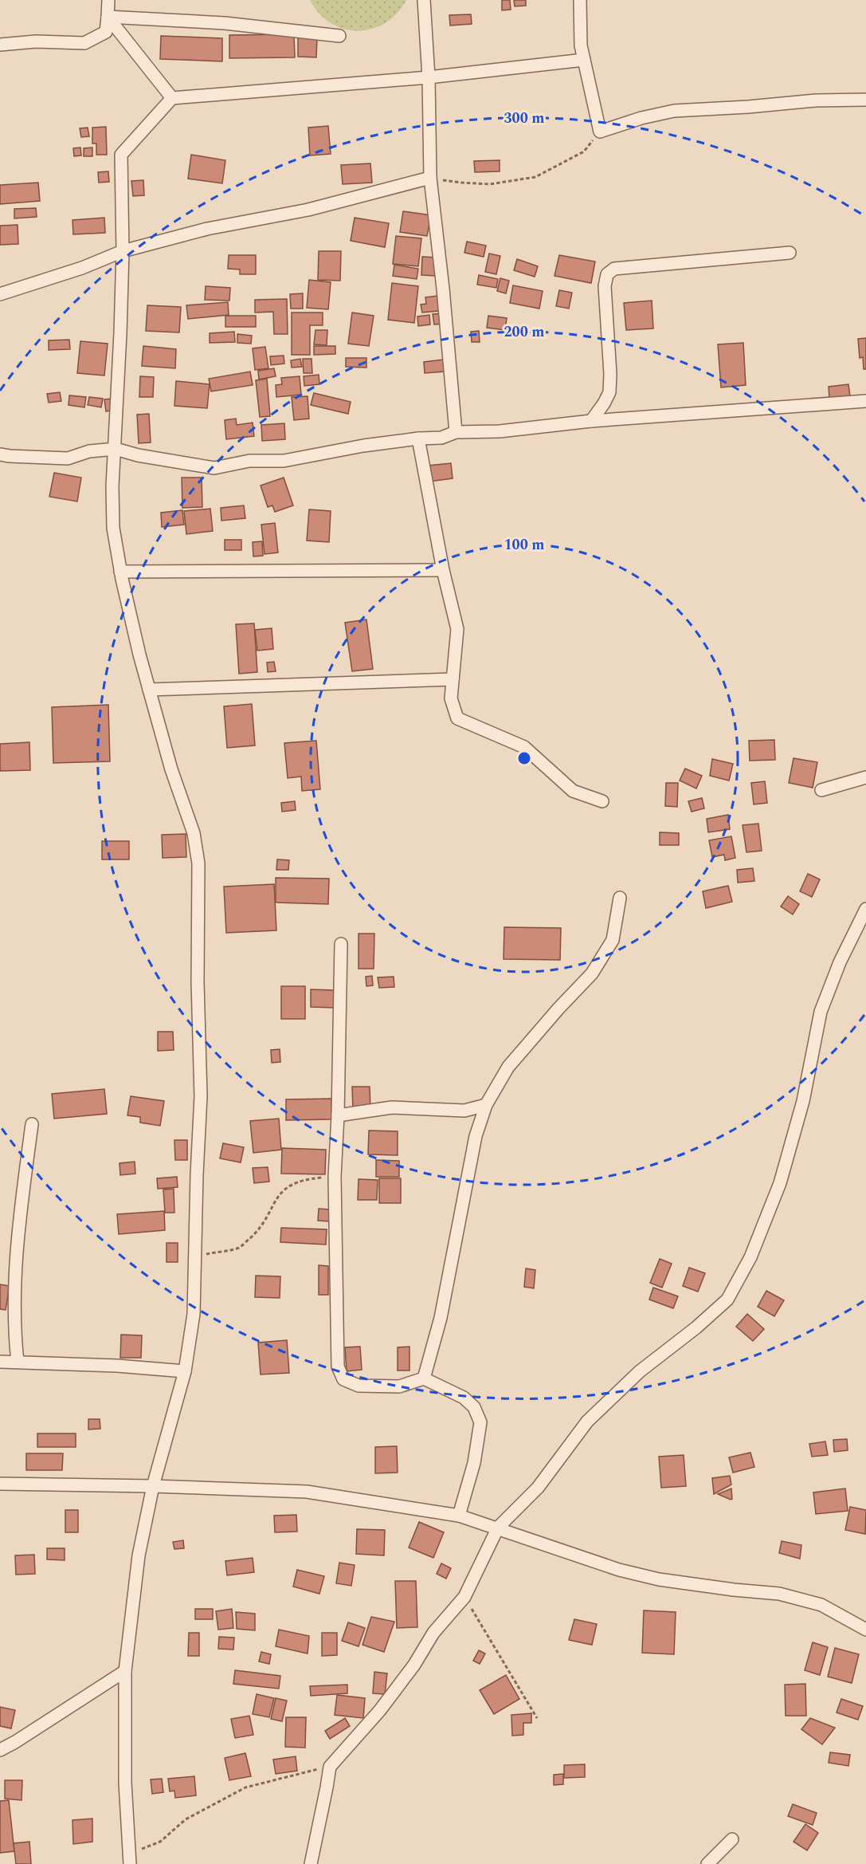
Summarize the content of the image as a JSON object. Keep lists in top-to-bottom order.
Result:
{
  "rings": ["300 m", "200 m", "100 m"]
}
